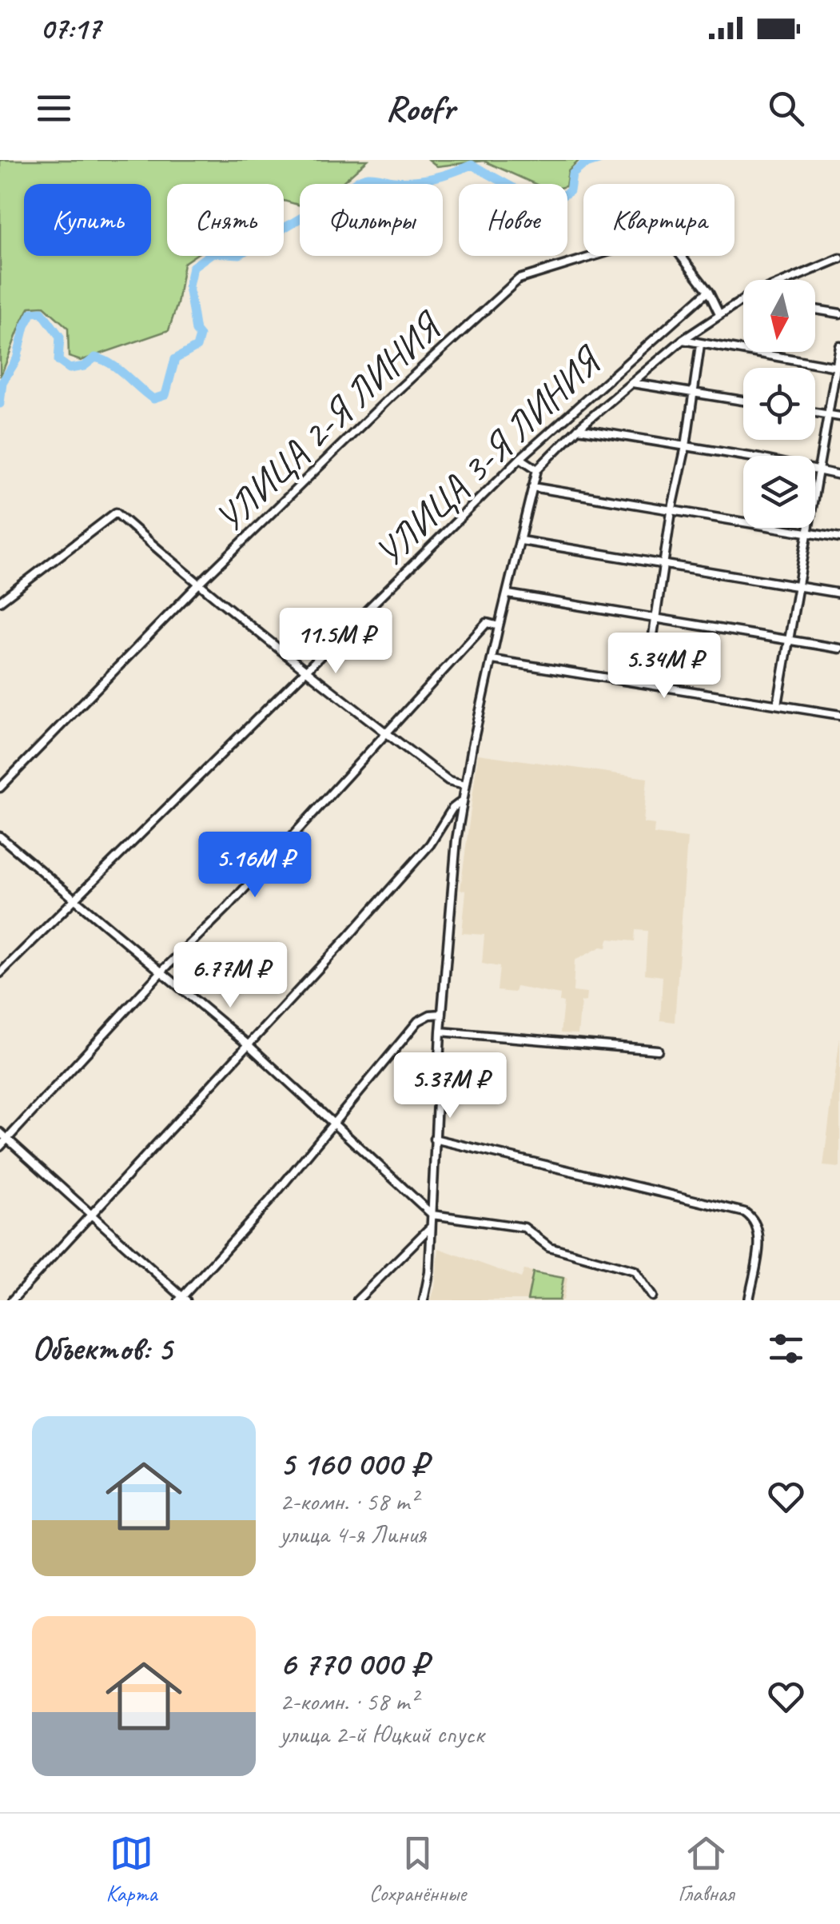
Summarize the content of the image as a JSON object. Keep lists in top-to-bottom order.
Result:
{
  "streets": {
    "street": ["УЛИЦА 2-Я ЛИНИЯ", "УЛИЦА 3-Я ЛИНИЯ"]
  },
  "crossings": [
    ["УЛИЦА 2-Я ЛИНИЯ", "УЛИЦА 3-Я ЛИНИЯ"]
  ],
  "north": "bottom",
  "page": {
    "status": "07:17",
    "header": "Roofr",
    "chip": [
      "Купить",
      "Снять",
      "Фильтры",
      "Новое",
      "Квартира"
    ],
    "price": [
      "11.5M ₽",
      "5.34M ₽",
      "5.16M ₽",
      "6.77M ₽",
      "5.37M ₽"
    ],
    "heading": "Объектов: 5",
    "list": [
      {
        "name": "5 160 000 ₽",
        "note": "2-комн. · 58 m² · улица 4-я Линия"
      },
      {
        "name": "6 770 000 ₽",
        "note": "2-комн. · 58 m² · улица 2-й Юцкий спуск"
      }
    ],
    "tabs": ["Карта", "Сохранённые", "Главная"]
  }
}
